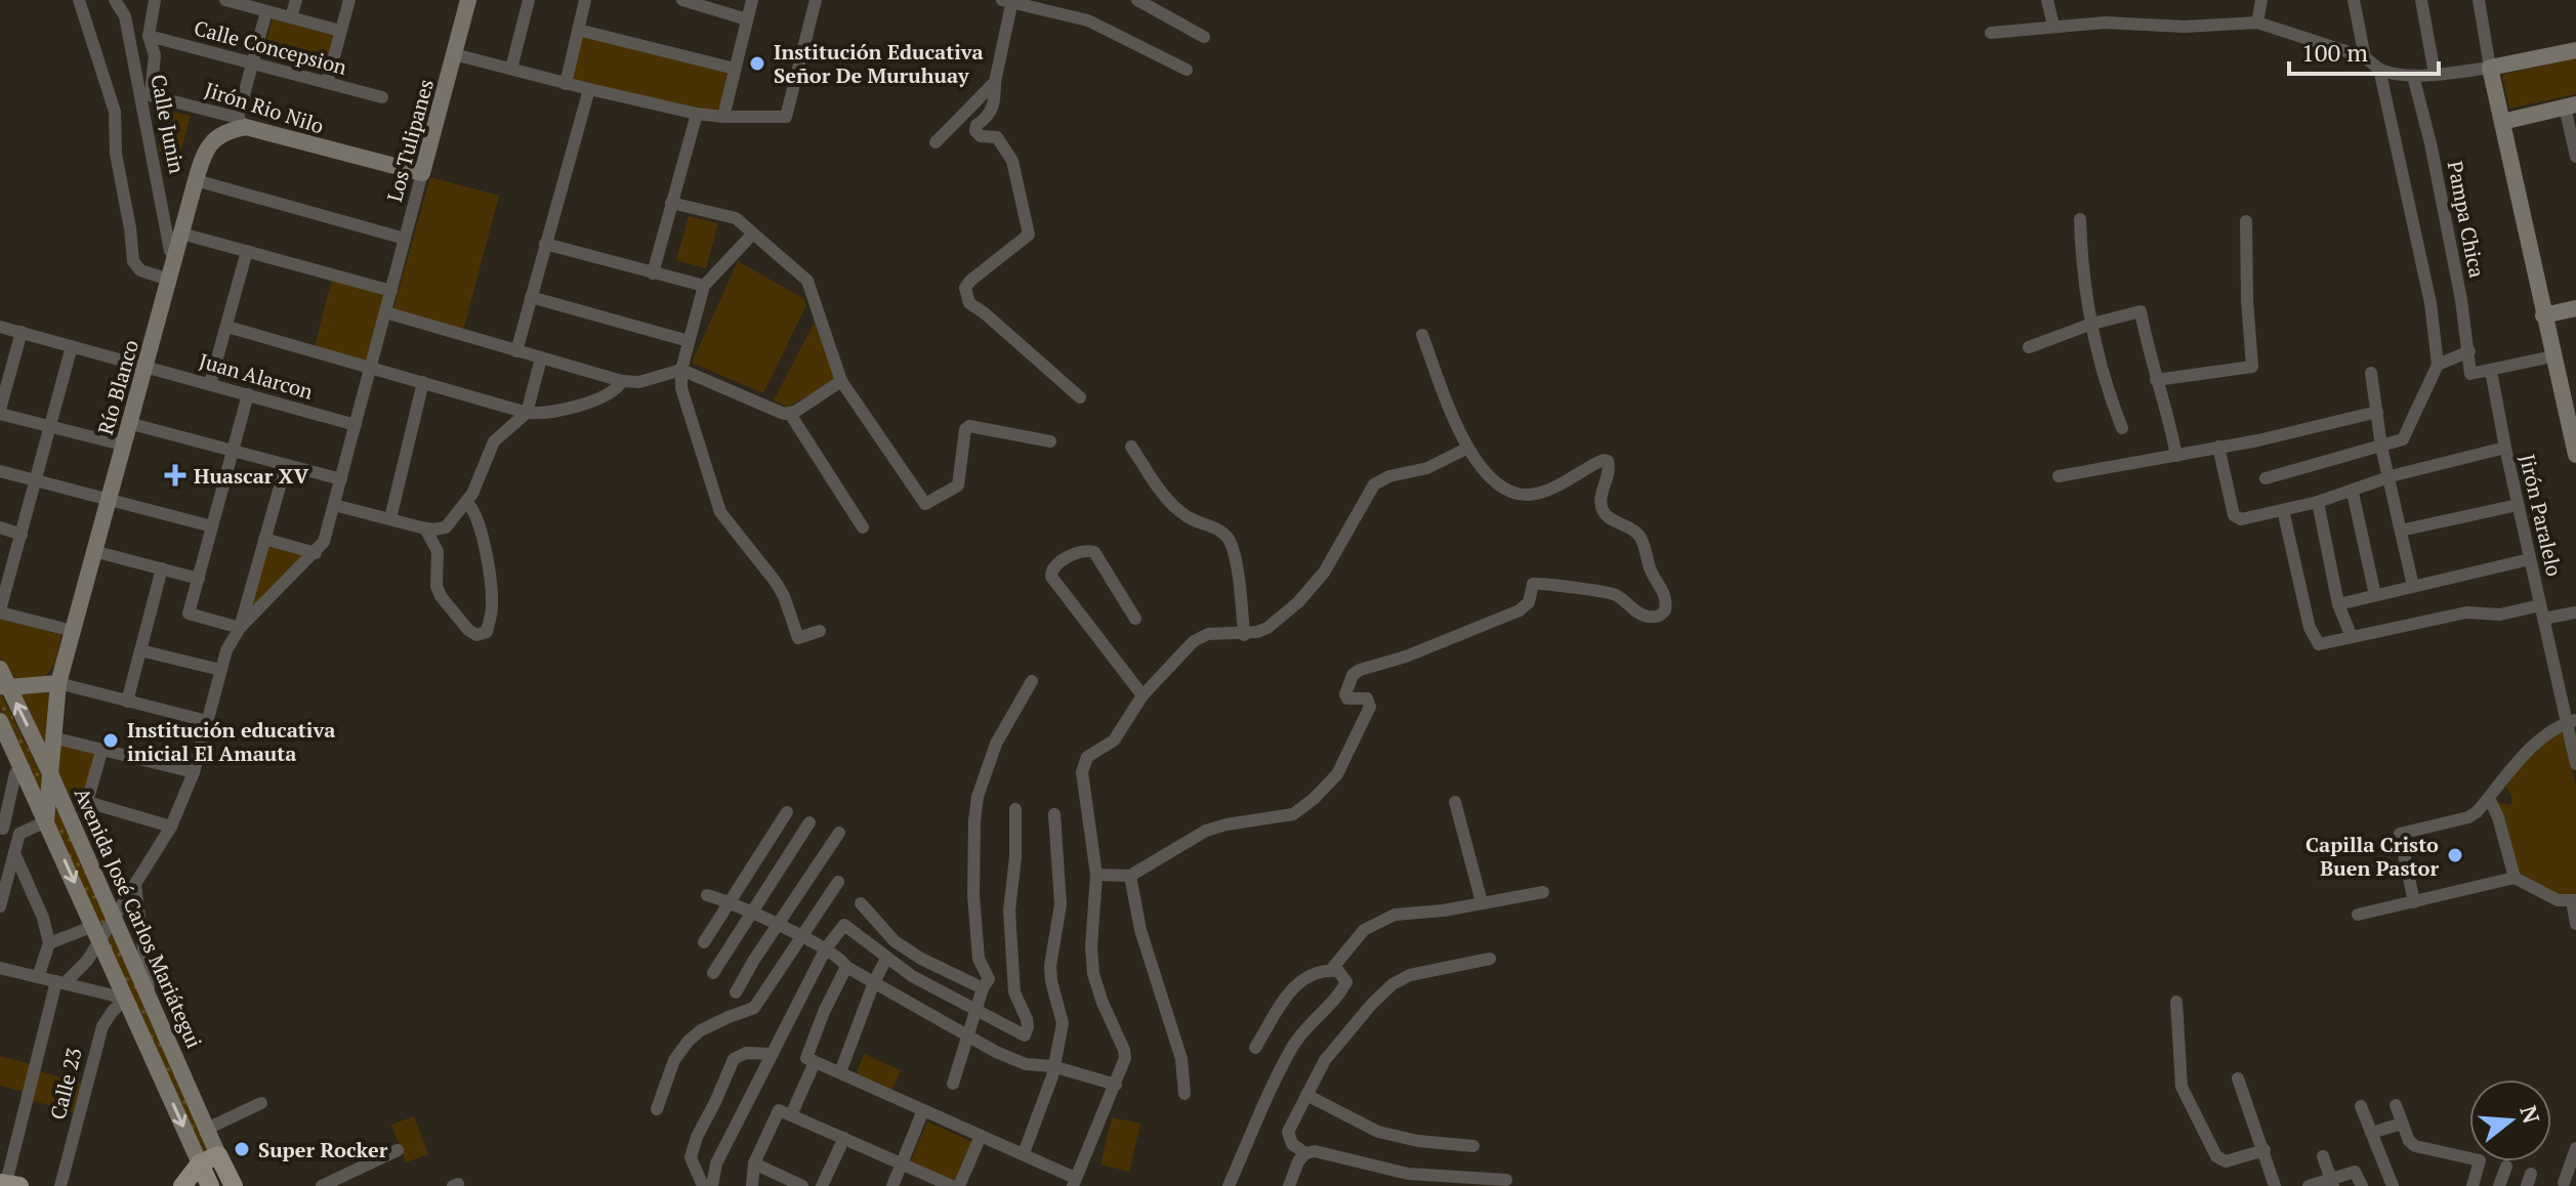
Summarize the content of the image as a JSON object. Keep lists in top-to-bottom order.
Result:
{
  "streets": {
    "main road": ["Avenida José Carlos Mariátegui"],
    "street": [
      "Calle Concepsion",
      "Jirón Rio Nilo",
      "Calle Junin",
      "Los Tulipanes",
      "Pampa Chica",
      "Juan Alarcon",
      "Río Blanco",
      "Jirón Paralelo",
      "Calle 23"
    ]
  },
  "crossings": [
    ["Jirón Rio Nilo", "Calle Junin"],
    ["Jirón Rio Nilo", "Los Tulipanes"],
    ["Jirón Rio Nilo", "Río Blanco"],
    ["Calle Junin", "Río Blanco"],
    ["Los Tulipanes", "Juan Alarcon"],
    ["Pampa Chica", "Jirón Paralelo"],
    ["Juan Alarcon", "Río Blanco"],
    ["Río Blanco", "Avenida José Carlos Mariátegui"]
  ],
  "places": {
    "other": [
      "Institución Educativa Señor De Muruhuay",
      "Institución educativa inicial El Amauta",
      "Capilla Cristo Buen Pastor",
      "Super Rocker"
    ],
    "health": ["Huascar XV"]
  },
  "scale_bar": "100 m",
  "north": "right"
}
